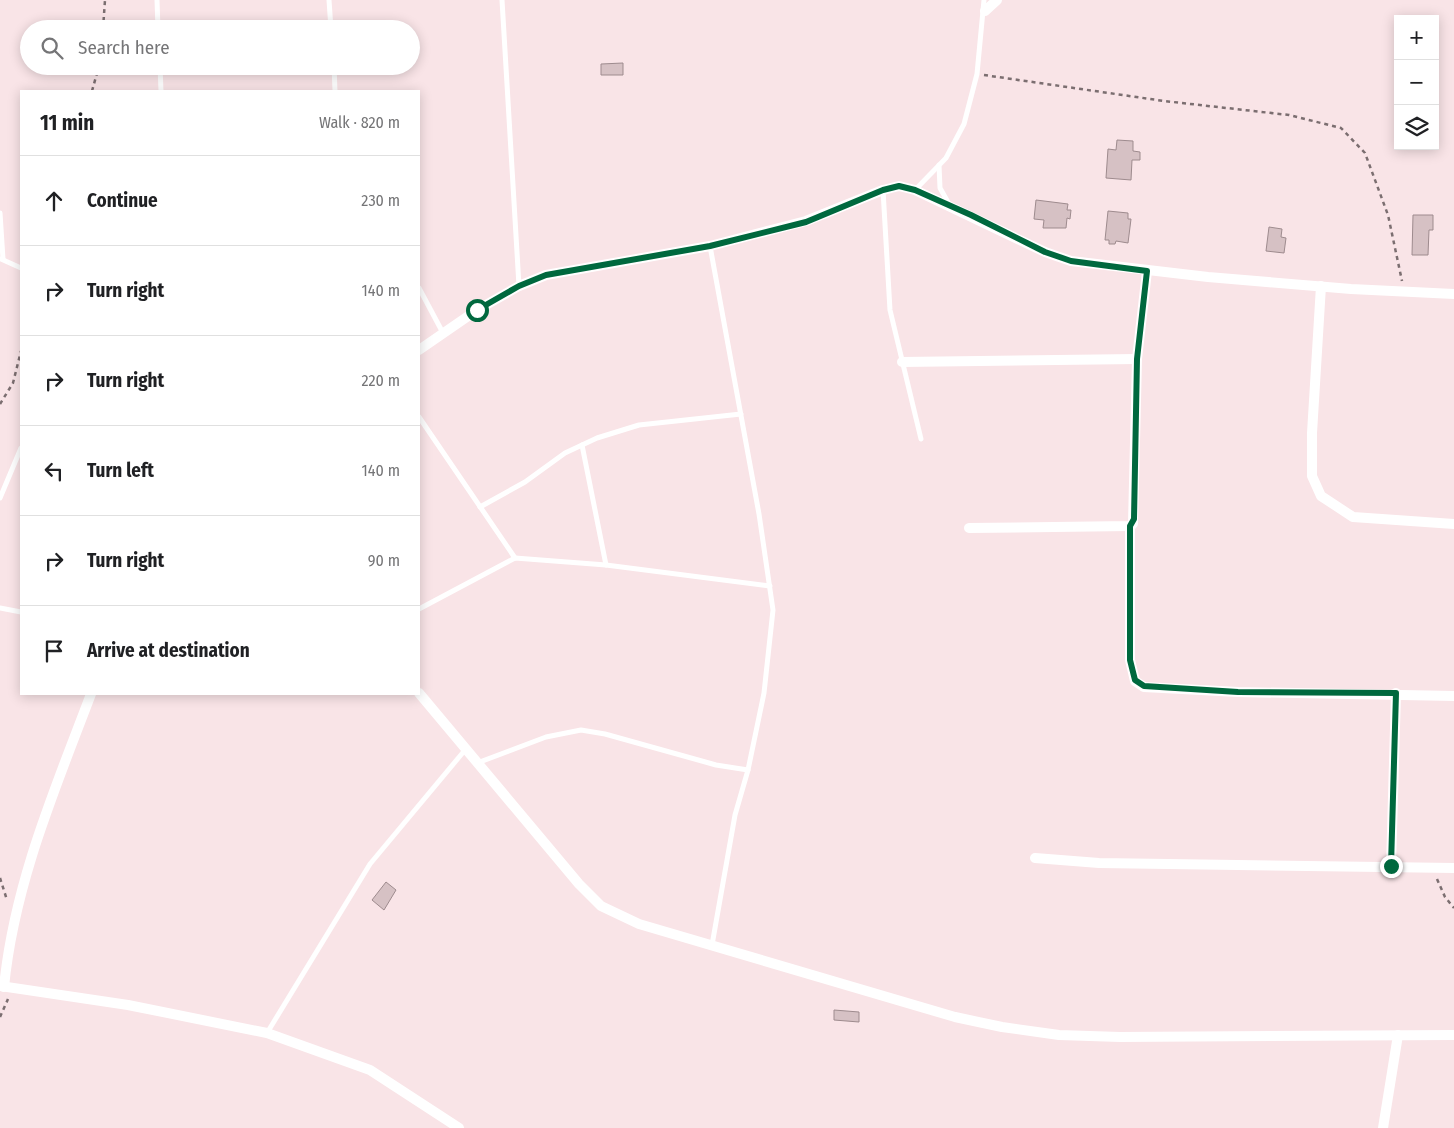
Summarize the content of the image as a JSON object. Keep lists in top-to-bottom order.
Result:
{
  "page": {
    "map_buttons": ["+", "−"],
    "search": "Search here",
    "heading": ["11 min", "Walk · 820 m"],
    "list": [
      ["Continue", "230 m"],
      ["Turn right", "140 m"],
      ["Turn right", "220 m"],
      ["Turn left", "140 m"],
      ["Turn right", "90 m"],
      "Arrive at destination"
    ]
  }
}
